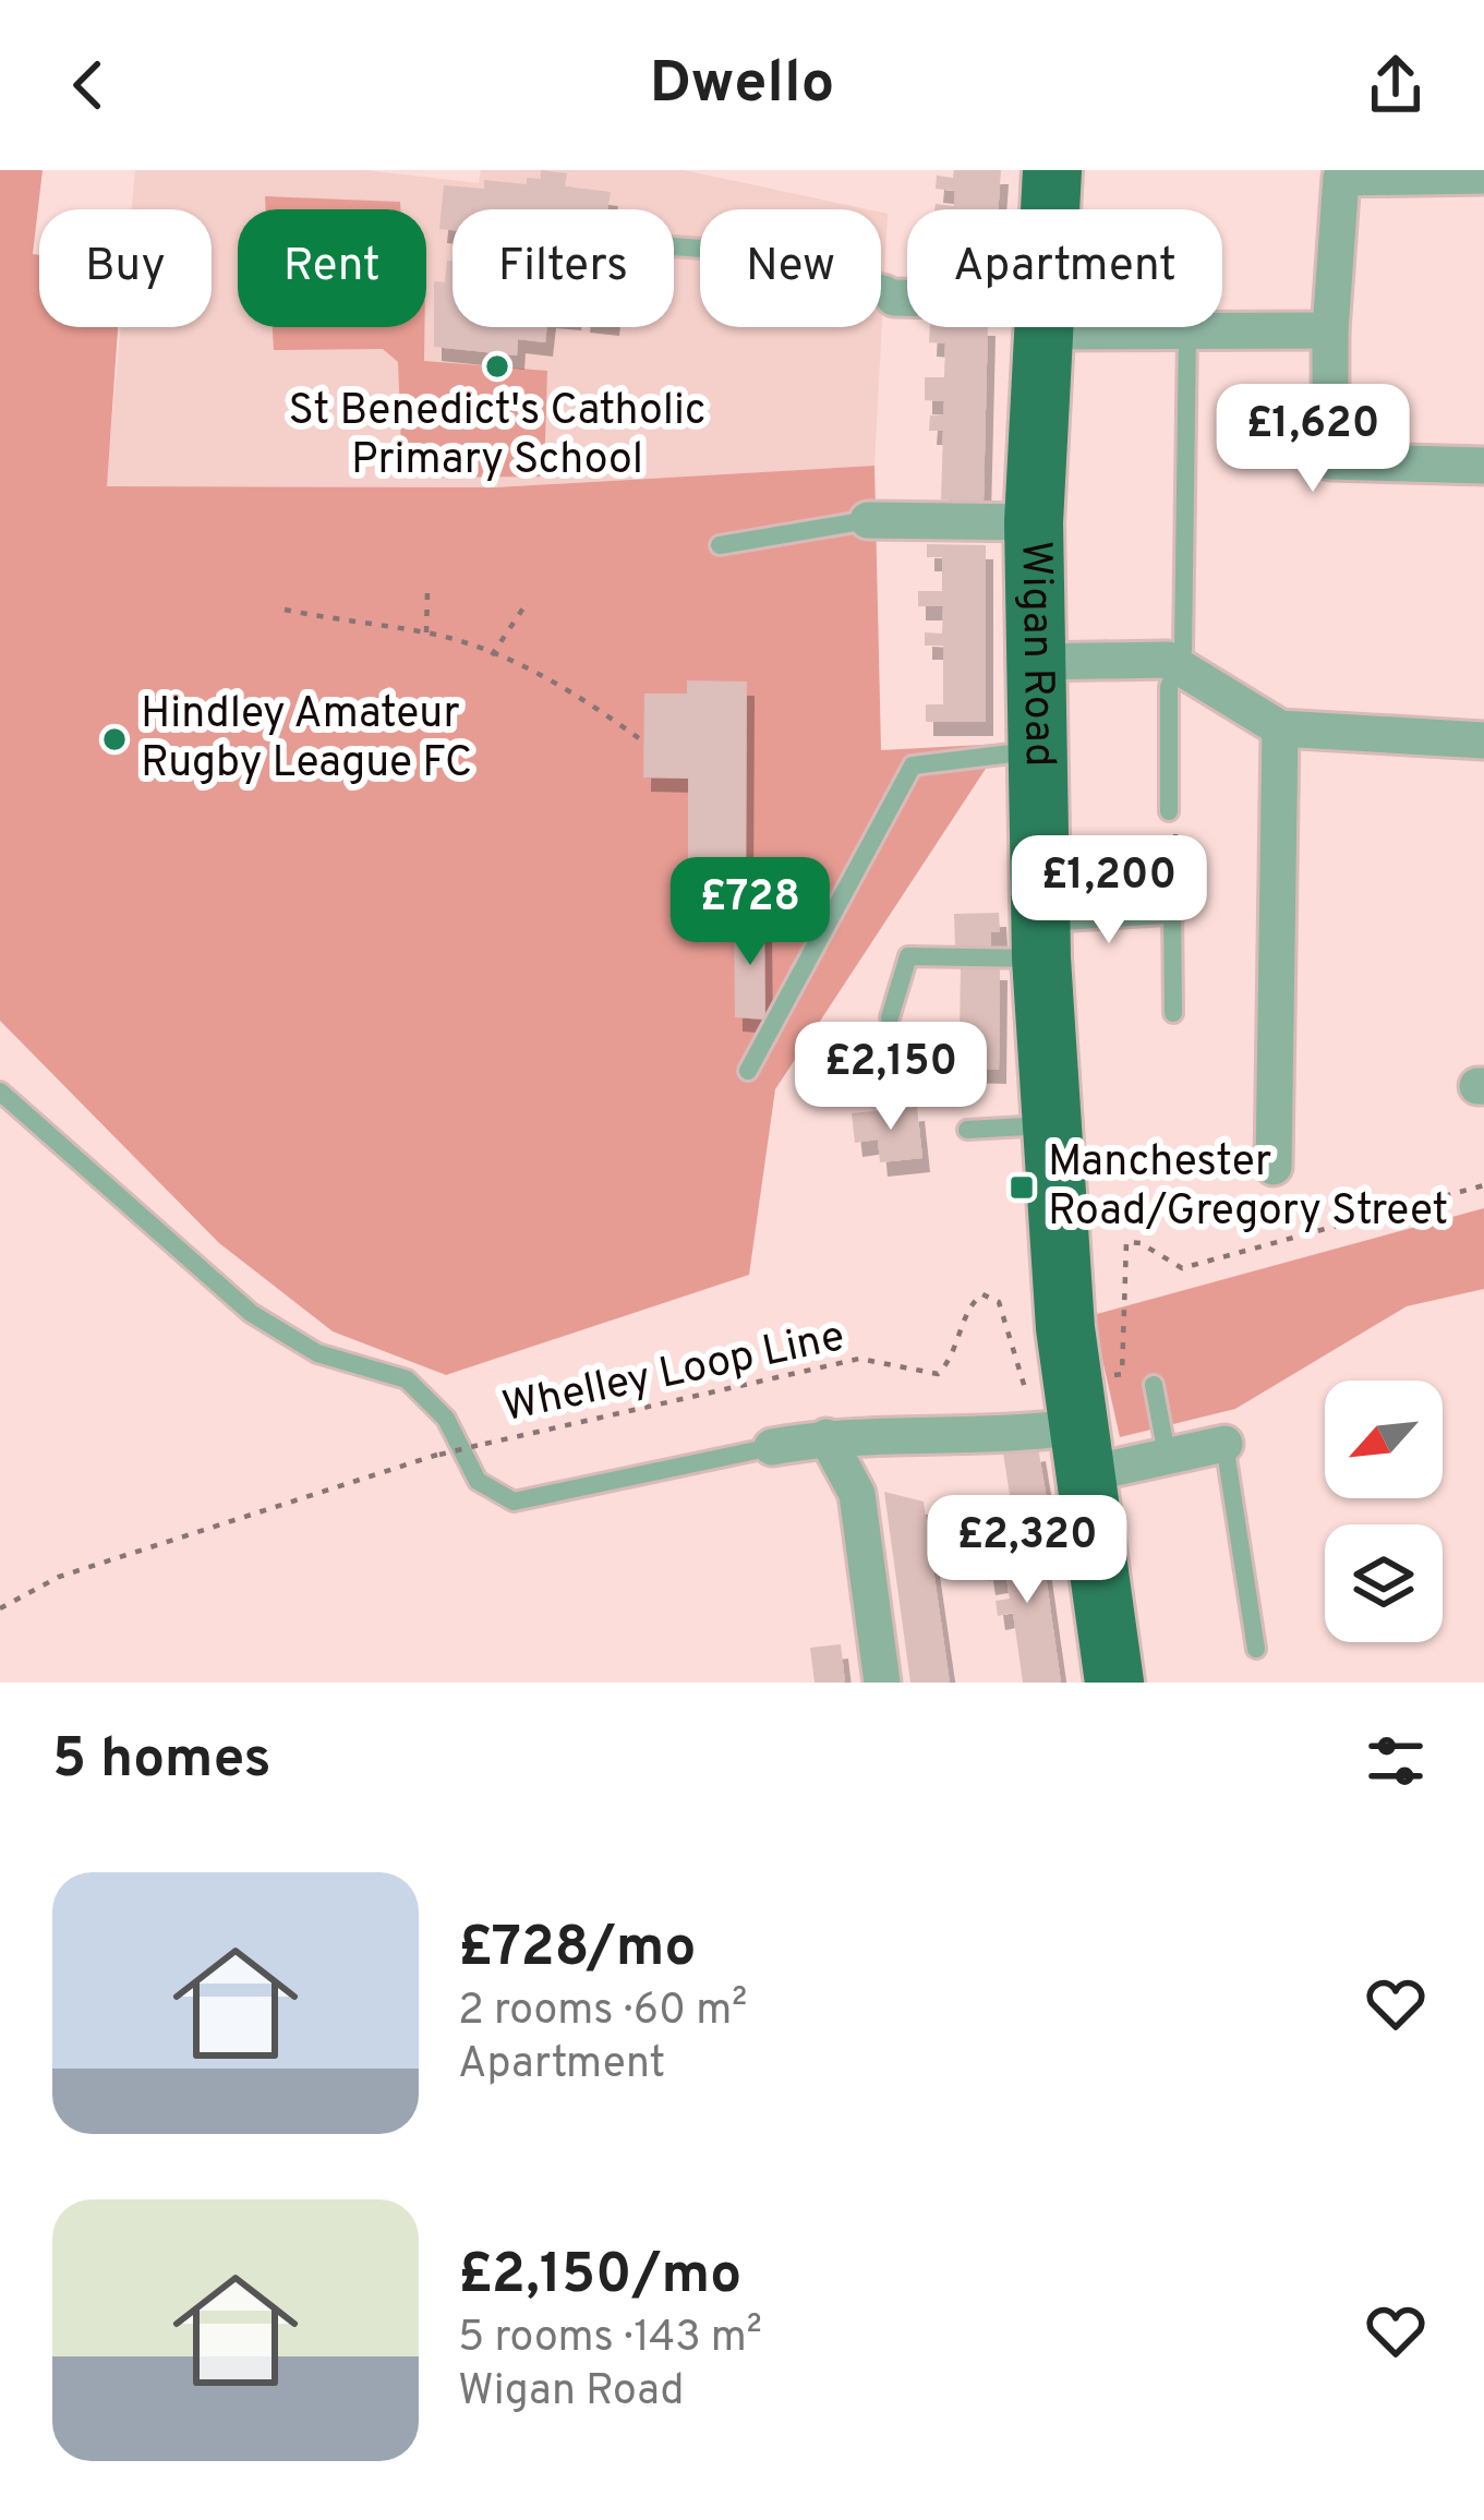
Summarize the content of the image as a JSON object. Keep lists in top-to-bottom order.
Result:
{
  "streets": {
    "highway": ["Wigan Road"],
    "path": ["Whelley Loop Line"]
  },
  "places": {
    "other": ["St Benedict's Catholic Primary School", "Hindley Amateur Rugby League FC"],
    "transit": ["Manchester Road/Gregory Street"]
  },
  "north": "bottom left",
  "page": {
    "header": "Dwello",
    "chip": [
      "Buy",
      "Rent",
      "Filters",
      "New",
      "Apartment"
    ],
    "price": [
      "£1,620",
      "£1,200",
      "£728",
      "£2,150",
      "£2,320"
    ],
    "heading": "5 homes",
    "list": [
      {
        "name": "£728/mo",
        "note": "2 rooms · 60 m² · Apartment"
      },
      {
        "name": "£2,150/mo",
        "note": "5 rooms · 143 m² · Wigan Road"
      }
    ]
  }
}
